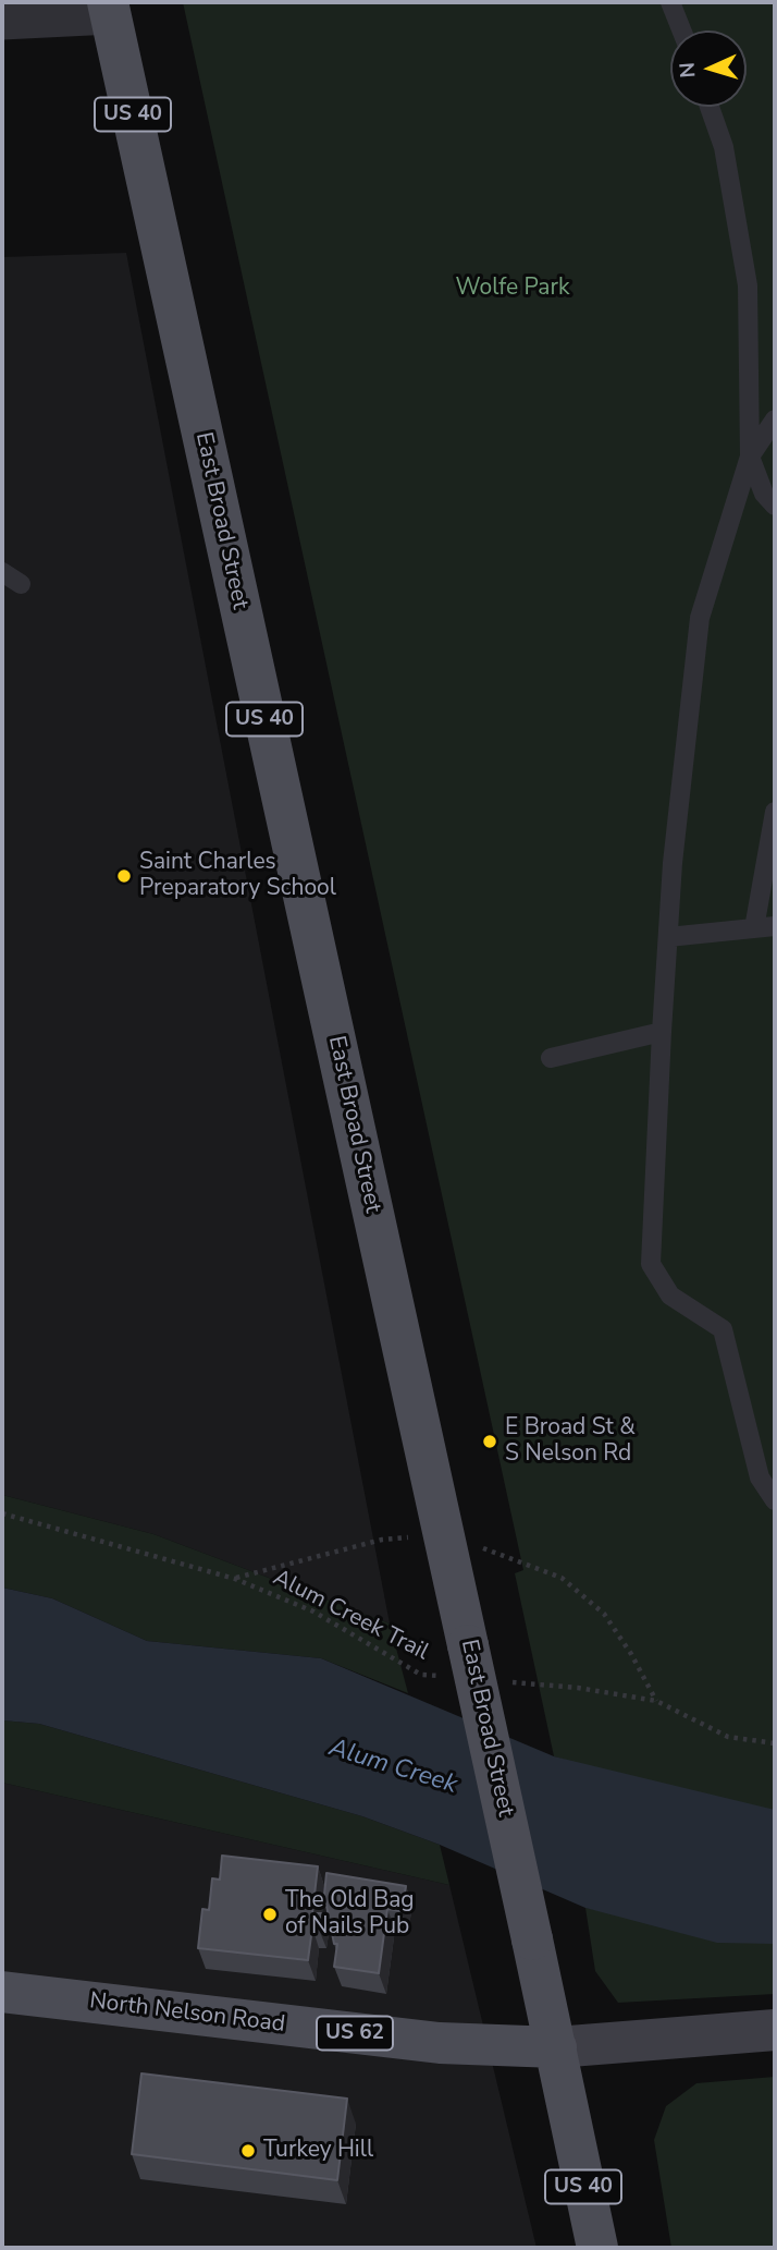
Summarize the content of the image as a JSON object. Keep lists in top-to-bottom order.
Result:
{
  "streets": {
    "main road": [
      "US 40",
      "East Broad Street",
      "North Nelson Road",
      "US 62"
    ],
    "path": ["Alum Creek Trail"]
  },
  "crossings": [
    ["East Broad Street", "Alum Creek Trail"],
    ["East Broad Street", "North Nelson Road"]
  ],
  "water": ["Alum Creek"],
  "parks": ["Wolfe Park"],
  "places": [
    "Saint Charles Preparatory School",
    "E Broad St & S Nelson Rd",
    "The Old Bag of Nails Pub",
    "Turkey Hill"
  ],
  "north": "left"
}
